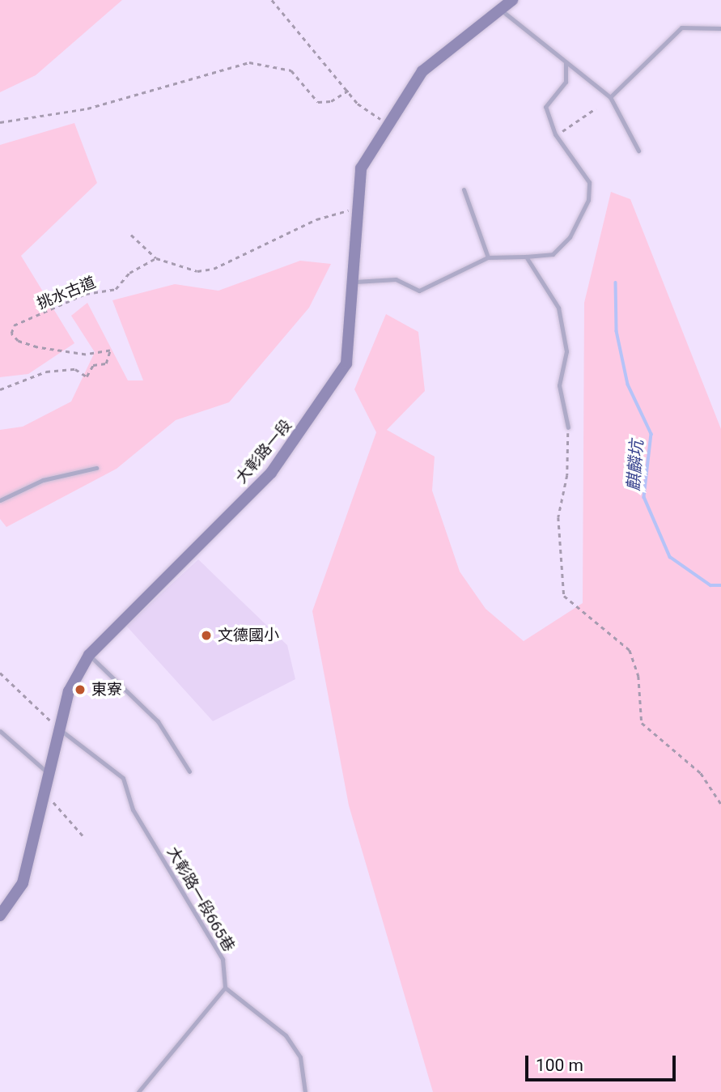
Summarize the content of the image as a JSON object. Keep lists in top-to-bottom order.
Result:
{
  "streets": {
    "main road": ["大彰路一段"],
    "lane": ["大彰路一段665巷"],
    "path": ["挑水古道"]
  },
  "crossings": [
    ["大彰路一段", "大彰路一段665巷"]
  ],
  "water": ["麒麟坑"],
  "places": ["文德國小", "東寮"],
  "scale_bar": "100 m"
}
